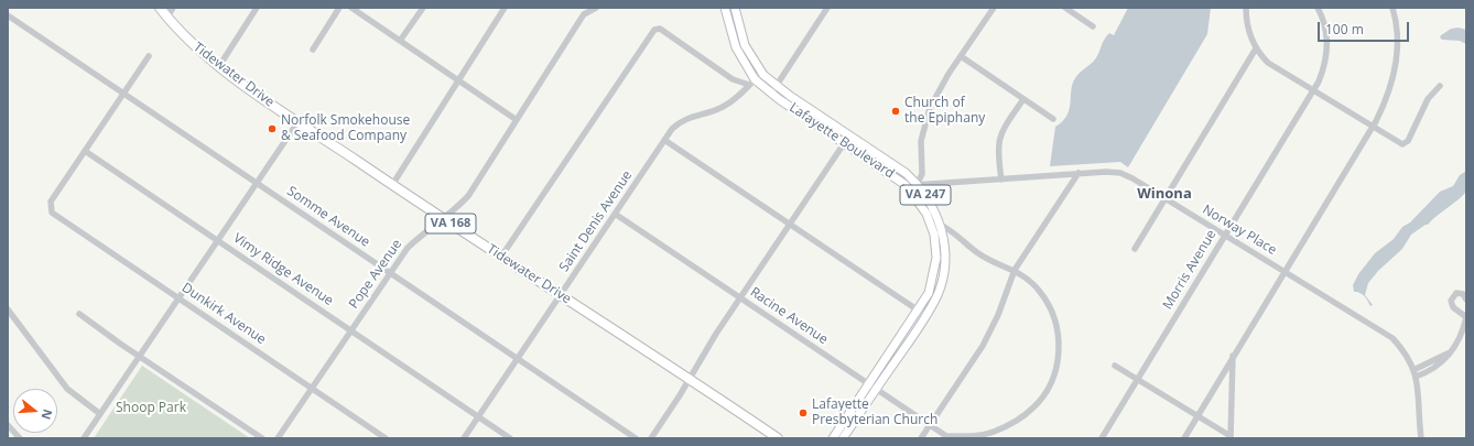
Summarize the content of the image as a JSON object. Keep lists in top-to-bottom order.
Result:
{
  "streets": {
    "highway": ["Tidewater Drive", "VA 168"],
    "main road": ["Lafayette Boulevard", "VA 247"],
    "street": [
      "Somme Avenue",
      "Saint Denis Avenue",
      "Norway Place",
      "Vimy Ridge Avenue",
      "Morris Avenue",
      "Pope Avenue",
      "Dunkirk Avenue",
      "Racine Avenue"
    ]
  },
  "crossings": [
    ["Tidewater Drive", "Saint Denis Avenue"],
    ["Tidewater Drive", "Pope Avenue"],
    ["Lafayette Boulevard", "Saint Denis Avenue"],
    ["Lafayette Boulevard", "Norway Place"],
    ["Lafayette Boulevard", "Racine Avenue"],
    ["Somme Avenue", "Saint Denis Avenue"],
    ["Somme Avenue", "Pope Avenue"],
    ["Saint Denis Avenue", "Vimy Ridge Avenue"],
    ["Saint Denis Avenue", "Racine Avenue"],
    ["Norway Place", "Morris Avenue"],
    ["Vimy Ridge Avenue", "Pope Avenue"],
    ["Vimy Ridge Avenue", "Dunkirk Avenue"],
    ["Pope Avenue", "Dunkirk Avenue"]
  ],
  "districts": ["Winona"],
  "parks": ["Shoop Park"],
  "places": ["Church of the Epiphany", "Norfolk Smokehouse & Seafood Company", "Lafayette Presbyterian Church"],
  "scale_bar": "100 m",
  "north": "right"
}
